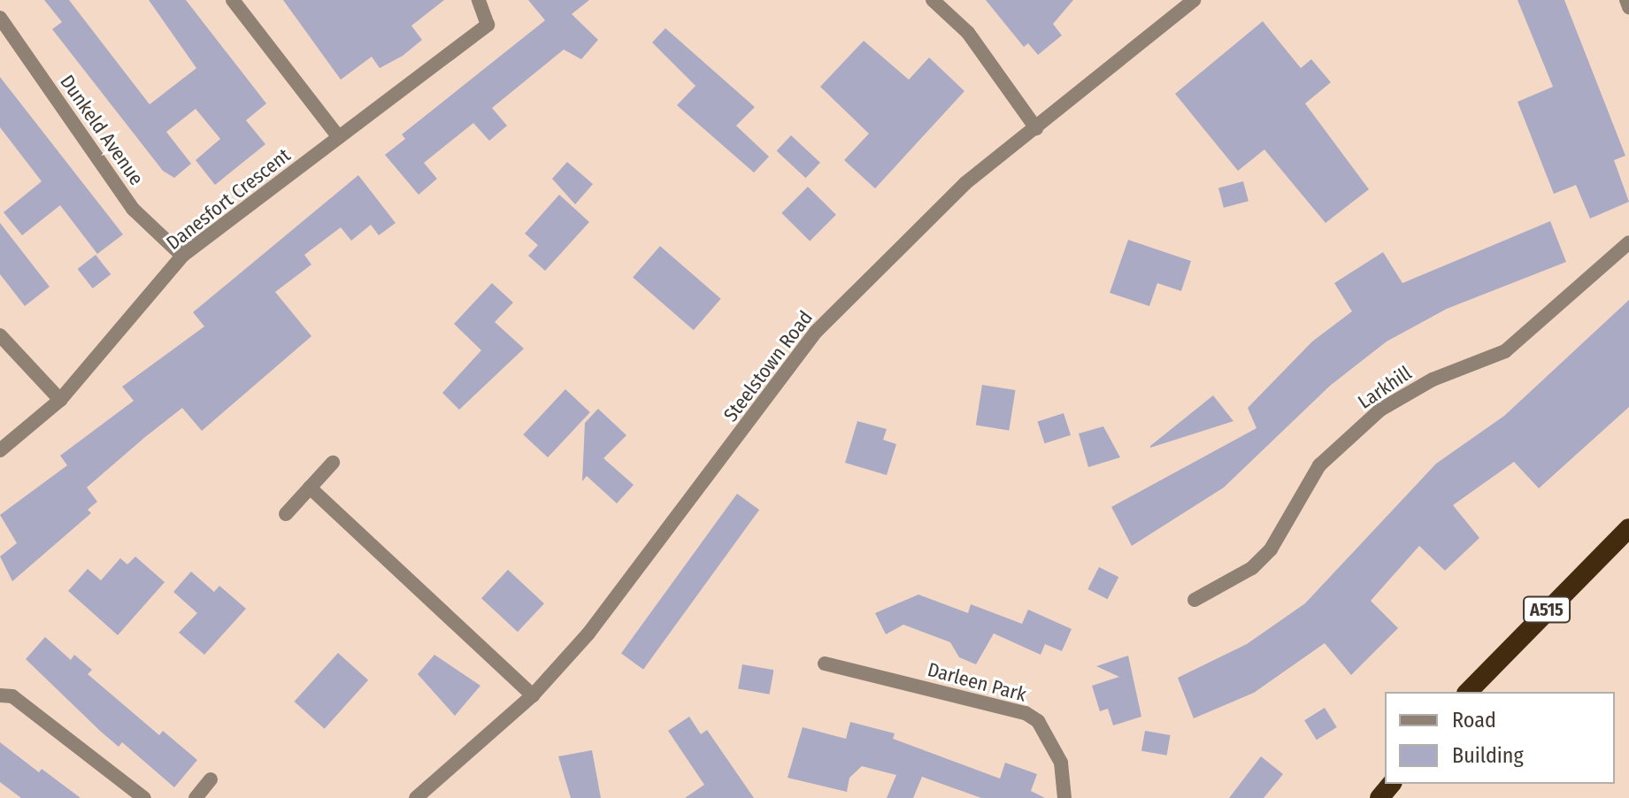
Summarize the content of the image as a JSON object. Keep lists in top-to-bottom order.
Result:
{
  "streets": {
    "highway": ["A515"],
    "street": [
      "Dunkeld Avenue",
      "Danesfort Crescent",
      "Steelstown Road",
      "Larkhill",
      "Darleen Park"
    ]
  },
  "crossings": [
    ["Dunkeld Avenue", "Danesfort Crescent"]
  ],
  "legend": ["Road", "Building"]
}
